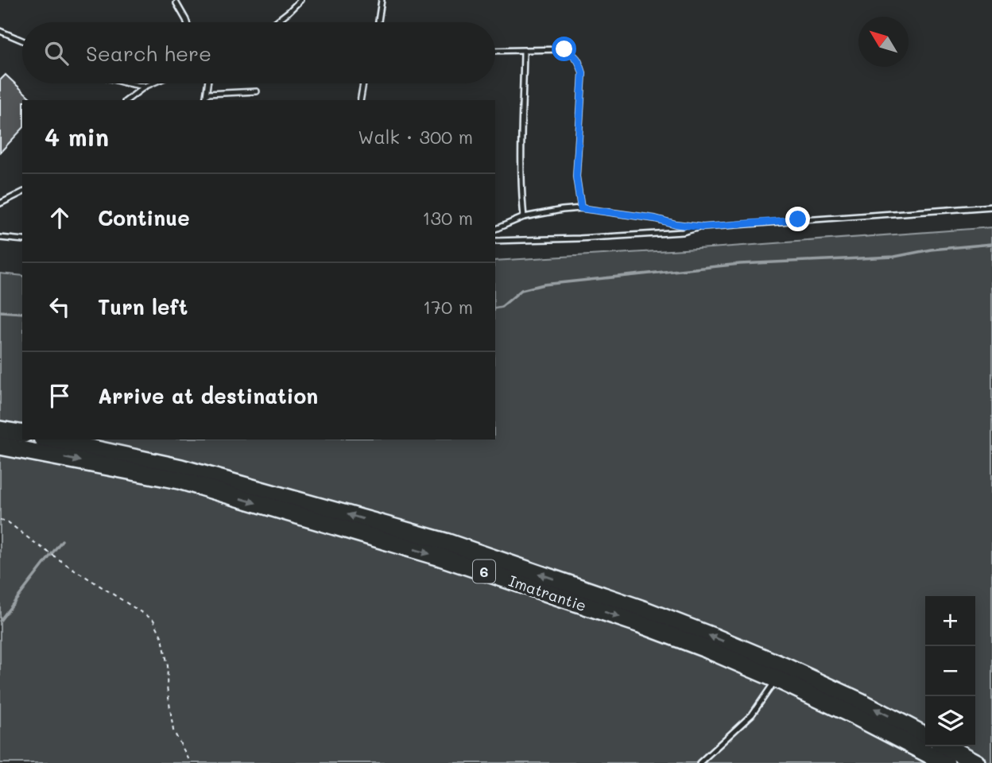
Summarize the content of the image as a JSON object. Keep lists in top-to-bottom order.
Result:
{
  "streets": {
    "highway": ["6", "Imatrantie"]
  },
  "north": "top left",
  "page": {
    "search": "Search here",
    "heading": ["4 min", "Walk · 300 m"],
    "list": [
      ["Continue", "130 m"],
      ["Turn left", "170 m"],
      "Arrive at destination"
    ],
    "map_buttons": ["+", "−"]
  }
}
